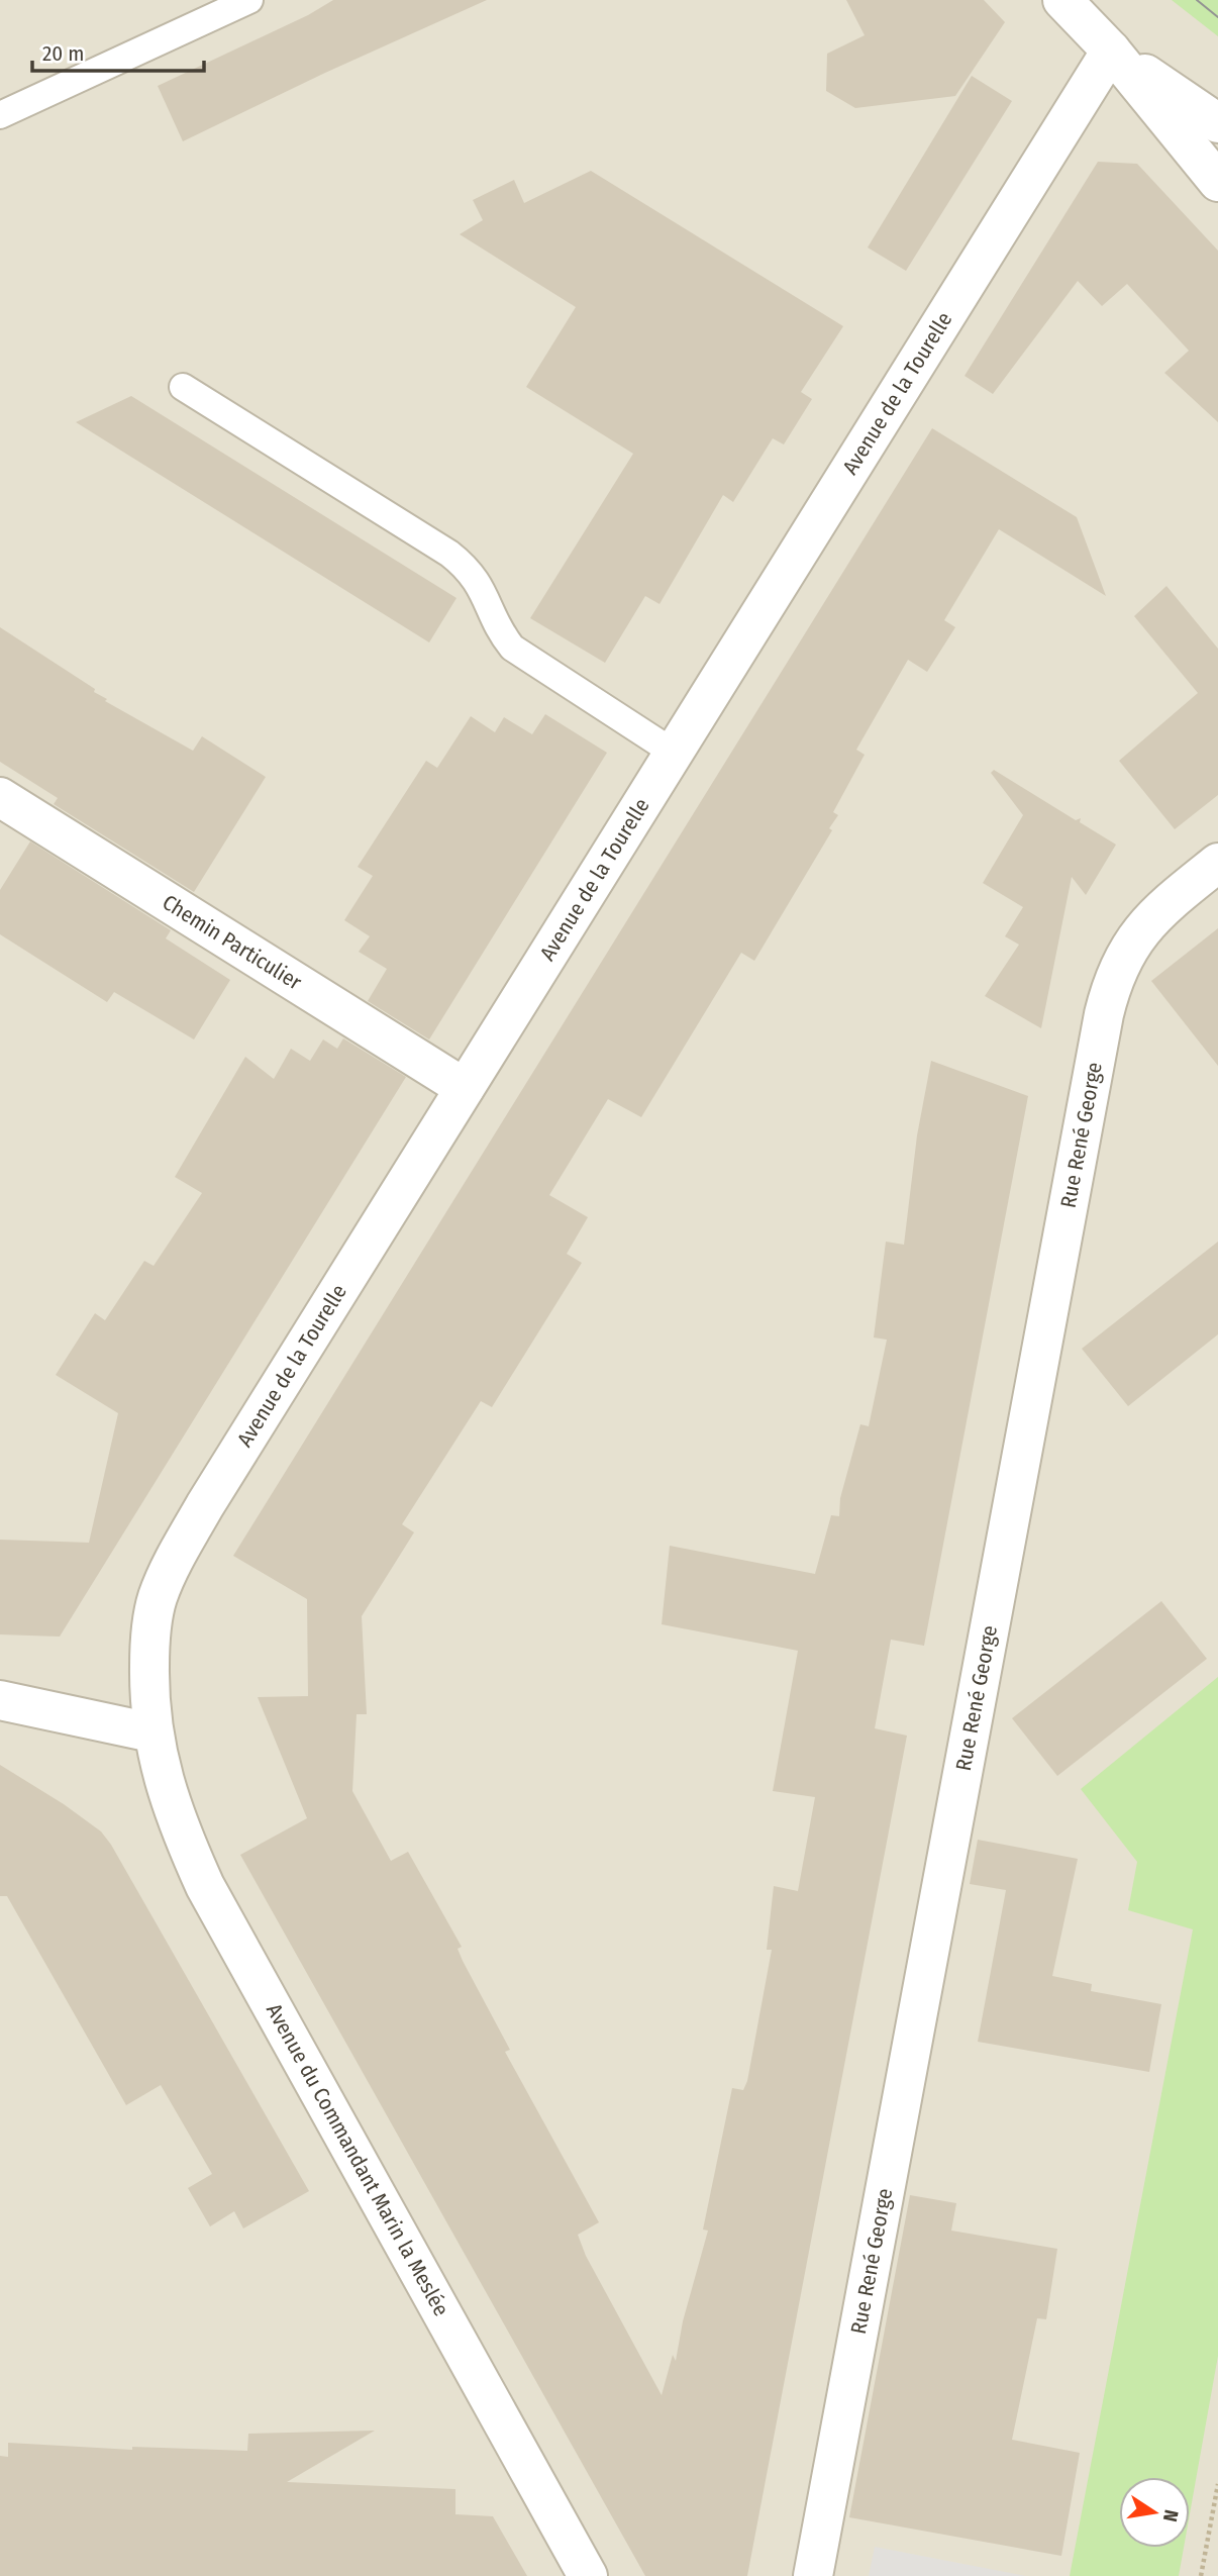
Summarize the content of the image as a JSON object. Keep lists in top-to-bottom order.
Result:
{
  "streets": {
    "street": [
      "Avenue de la Tourelle",
      "Chemin Particulier",
      "Rue René George",
      "Avenue du Commandant Marin la Meslée"
    ]
  },
  "crossings": [
    ["Avenue de la Tourelle", "Chemin Particulier"],
    ["Avenue de la Tourelle", "Avenue du Commandant Marin la Meslée"]
  ],
  "scale_bar": "20 m",
  "north": "right"
}
